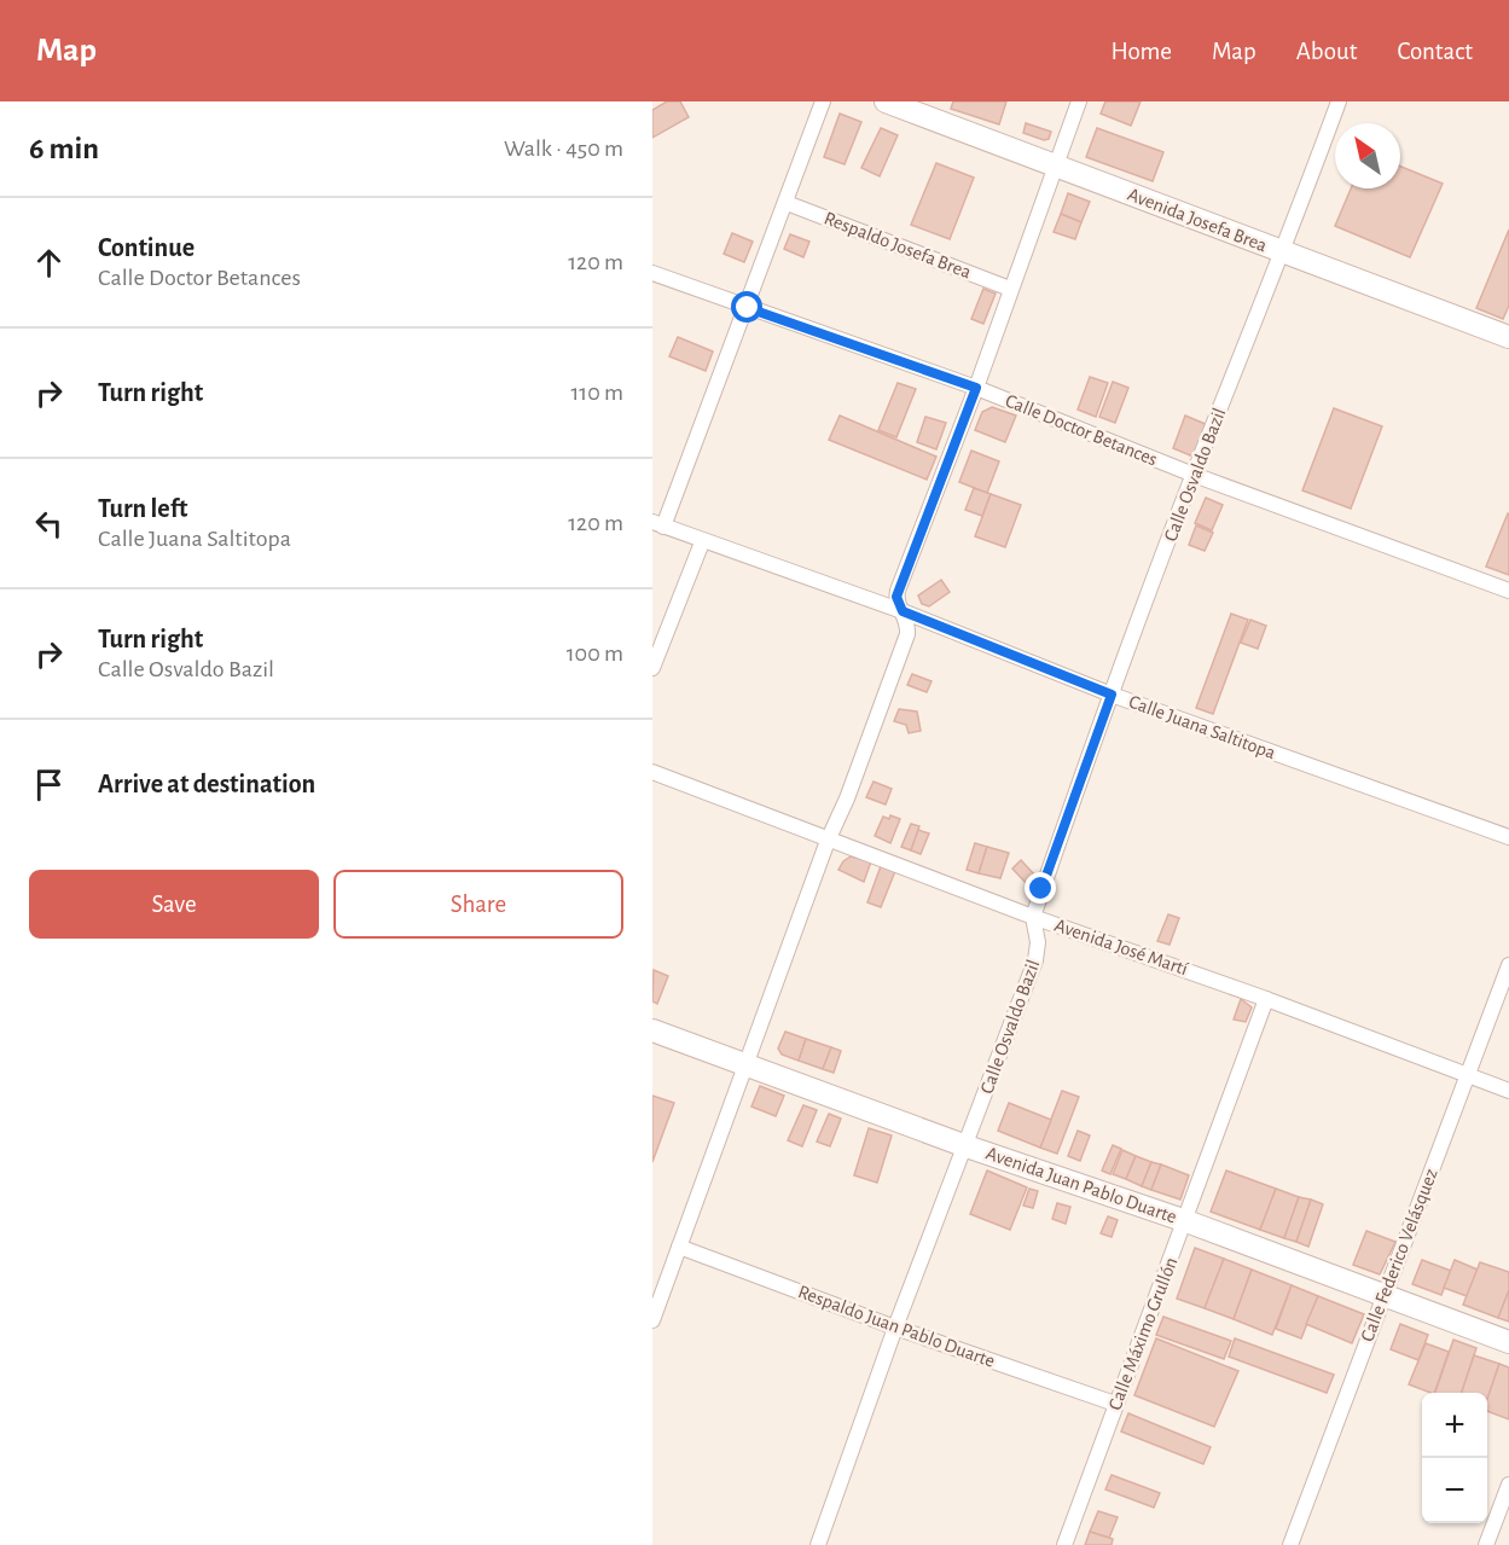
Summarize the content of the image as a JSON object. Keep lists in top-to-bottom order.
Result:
{
  "streets": {
    "main road": ["Avenida Josefa Brea", "Avenida Juan Pablo Duarte"],
    "street": [
      "Respaldo Josefa Brea",
      "Calle Doctor Betances",
      "Calle Osvaldo Bazil",
      "Calle Juana Saltitopa",
      "Avenida José Martí",
      "Calle Federico Velásquez",
      "Respaldo Juan Pablo Duarte",
      "Calle Máximo Grullón"
    ]
  },
  "crossings": [
    ["Avenida Josefa Brea", "Calle Osvaldo Bazil"],
    ["Calle Doctor Betances", "Calle Osvaldo Bazil"],
    ["Calle Osvaldo Bazil", "Calle Juana Saltitopa"],
    ["Calle Osvaldo Bazil", "Avenida José Martí"],
    ["Calle Osvaldo Bazil", "Avenida Juan Pablo Duarte"],
    ["Calle Osvaldo Bazil", "Respaldo Juan Pablo Duarte"],
    ["Avenida José Martí", "Calle Federico Velásquez"],
    ["Avenida José Martí", "Calle Máximo Grullón"],
    ["Avenida Juan Pablo Duarte", "Calle Federico Velásquez"],
    ["Avenida Juan Pablo Duarte", "Calle Máximo Grullón"],
    ["Respaldo Juan Pablo Duarte", "Calle Máximo Grullón"]
  ],
  "north": "top left",
  "page": {
    "header": "Map",
    "nav": [
      "Home",
      "Map",
      "About",
      "Contact"
    ],
    "heading": ["6 min", "Walk · 450 m"],
    "list": [
      ["Continue", "Calle Doctor Betances", "120 m"],
      ["Turn right", "110 m"],
      ["Turn left", "Calle Juana Saltitopa", "120 m"],
      ["Turn right", "Calle Osvaldo Bazil", "100 m"],
      "Arrive at destination"
    ],
    "buttons": ["Save", "Share"],
    "map_buttons": ["+", "−"]
  }
}
